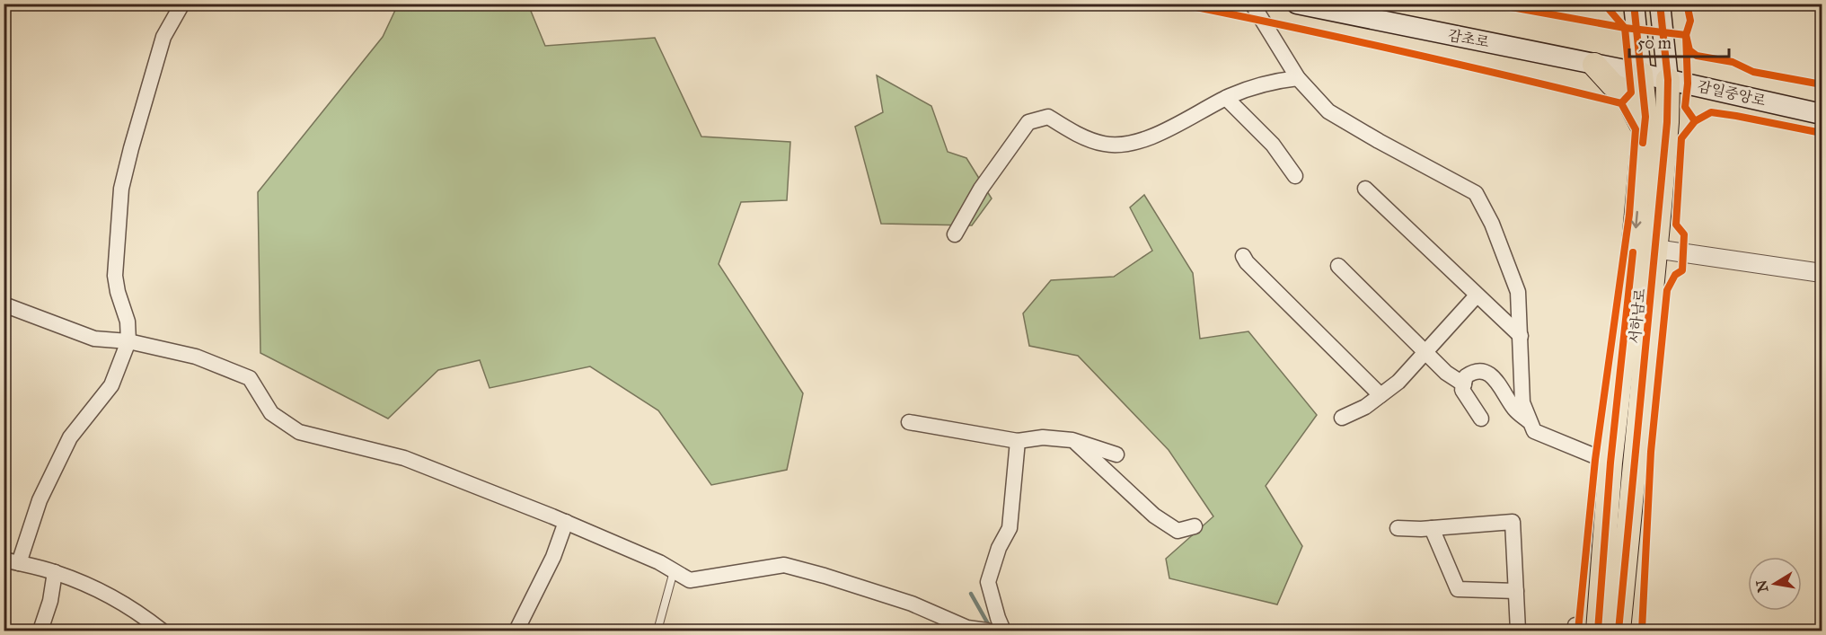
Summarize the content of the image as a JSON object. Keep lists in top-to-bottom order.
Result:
{
  "streets": {
    "main road": ["감초로", "감일중앙로", "서하남로"]
  },
  "crossings": [
    ["감초로", "감일중앙로"],
    ["감초로", "서하남로"],
    ["감일중앙로", "서하남로"]
  ],
  "scale_bar": "50 m",
  "north": "left"
}
